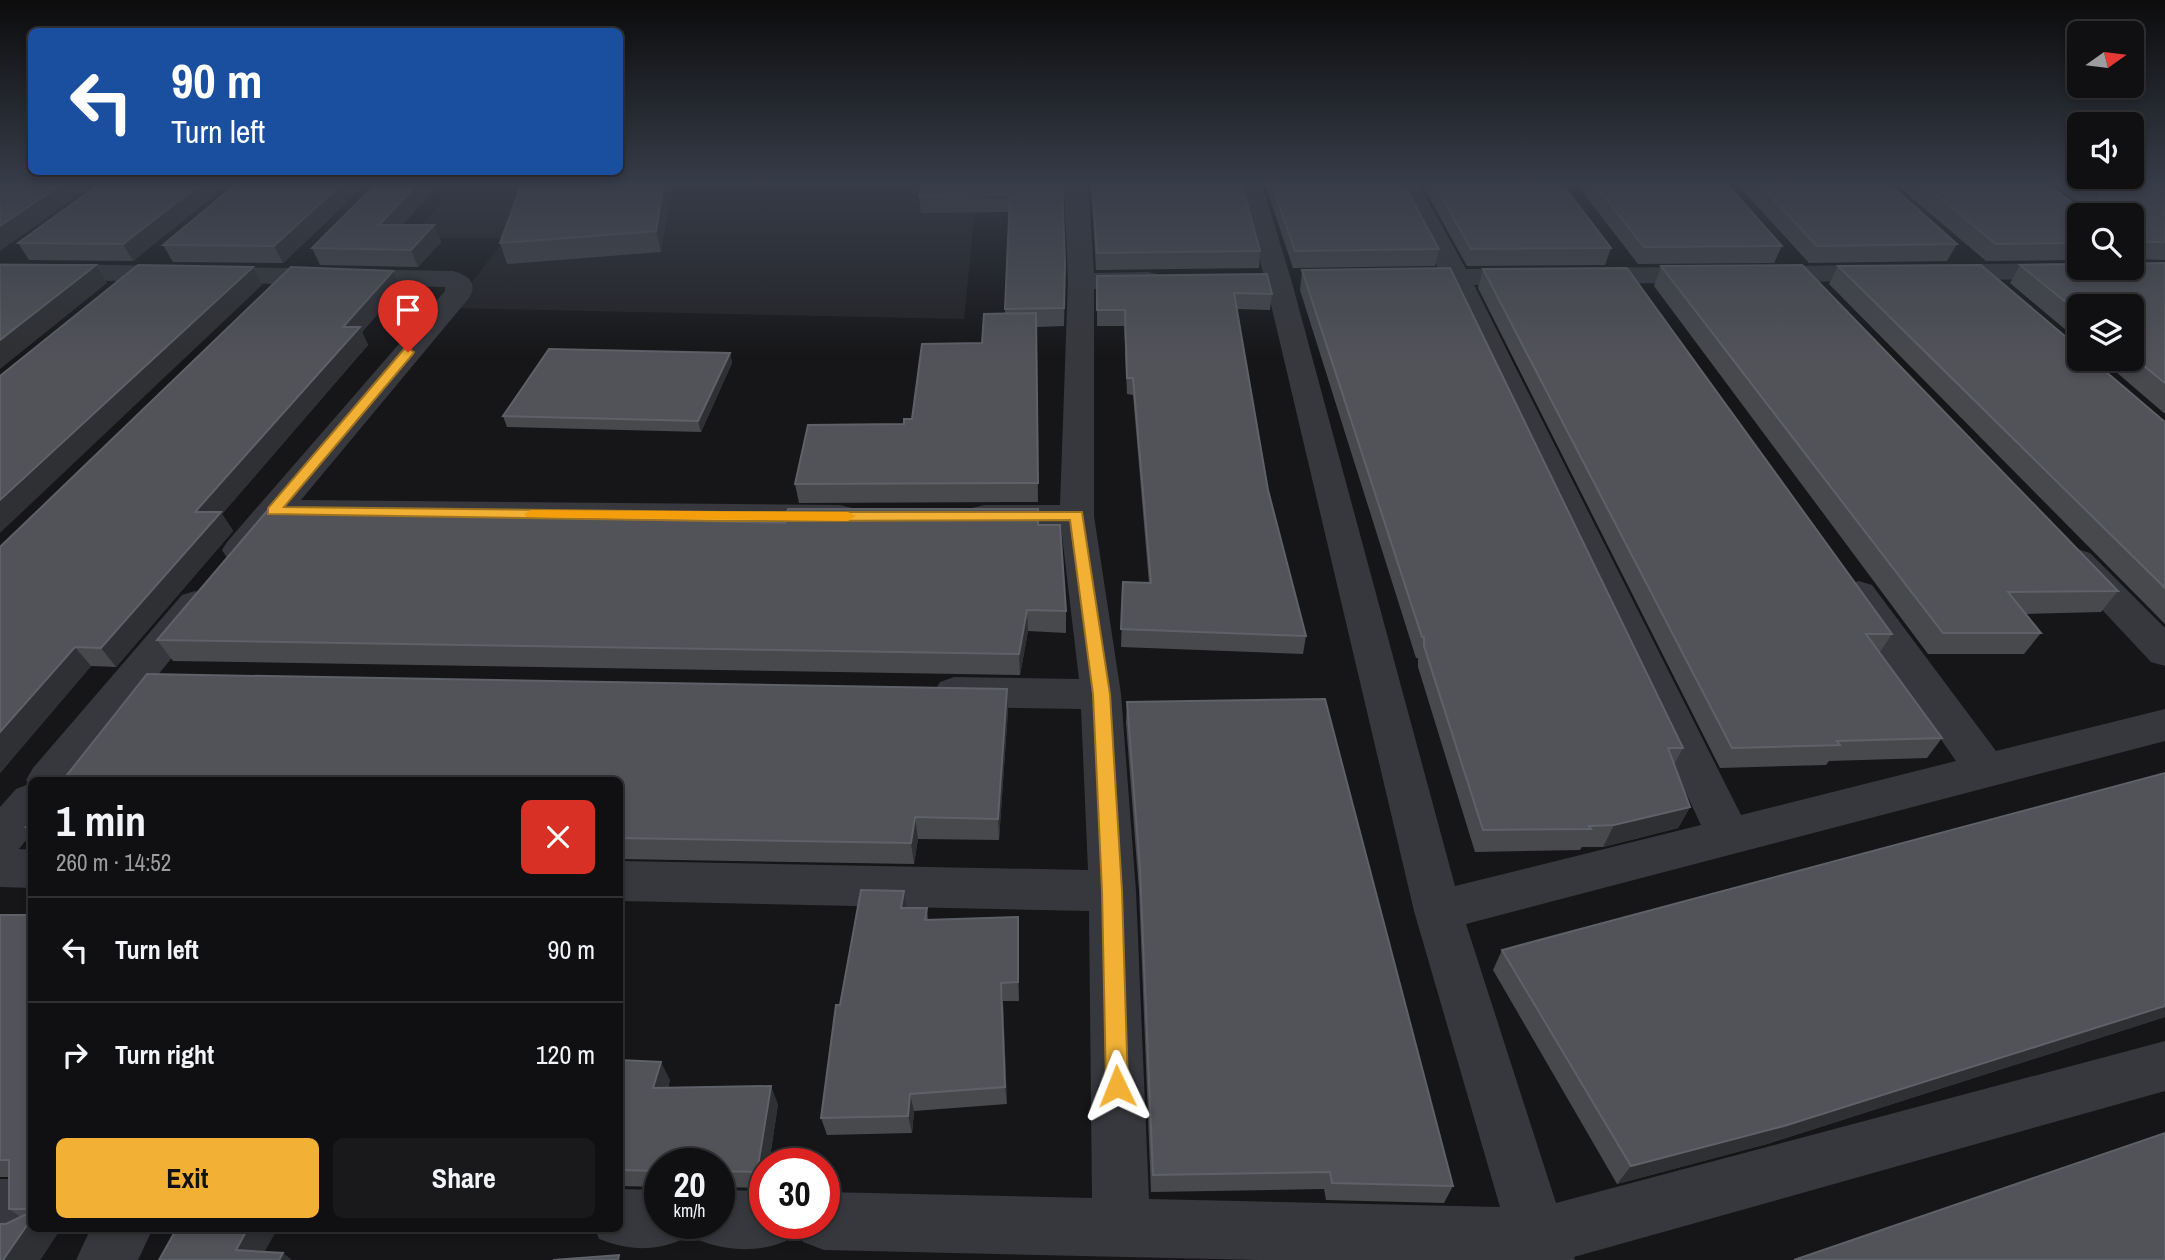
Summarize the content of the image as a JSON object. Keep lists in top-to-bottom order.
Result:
{
  "north": "right",
  "page": {
    "turn": ["90 m", "Turn left"],
    "heading": ["1 min", "260 m · 14:52"],
    "list": [
      {
        "name": "Turn left",
        "value": "90 m"
      },
      {
        "name": "Turn right",
        "value": "120 m"
      }
    ],
    "buttons": ["Exit", "Share"],
    "speed": "20 km/h",
    "limit": "30"
  }
}
